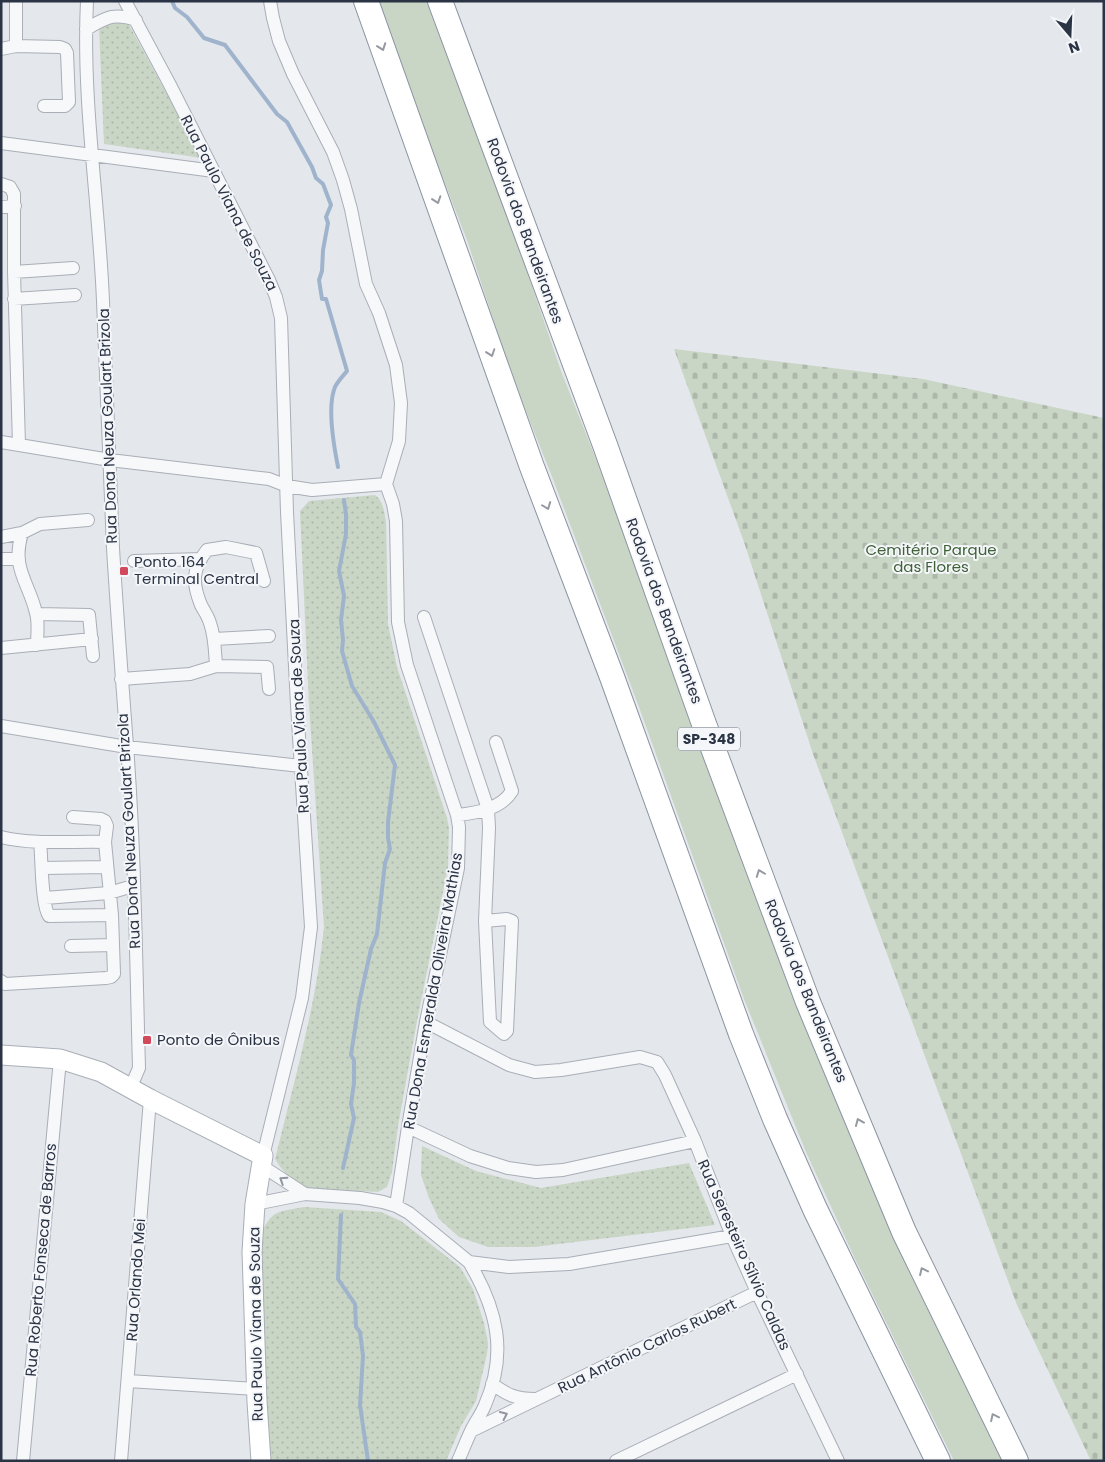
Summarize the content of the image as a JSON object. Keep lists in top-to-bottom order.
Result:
{
  "streets": {
    "highway": ["Rodovia dos Bandeirantes", "SP-348"],
    "street": [
      "Rua Paulo Viana de Souza",
      "Rua Dona Neuza Goulart Brizola",
      "Rua Dona Esmeralda Oliveira Mathias",
      "Rua Seresteiro Sílvio Caldas",
      "Rua Roberto Fonseca de Barros",
      "Rua Orlando Mei",
      "Rua Antônio Carlos Rubert"
    ]
  },
  "crossings": [
    ["Rua Dona Esmeralda Oliveira Mathias", "Rua Seresteiro Sílvio Caldas"],
    ["Rua Seresteiro Sílvio Caldas", "Rua Antônio Carlos Rubert"]
  ],
  "parks": ["Cemitério Parque das Flores"],
  "places": {
    "transit": ["Ponto 164 Terminal Central", "Ponto de Ônibus"]
  },
  "north": "bottom"
}
